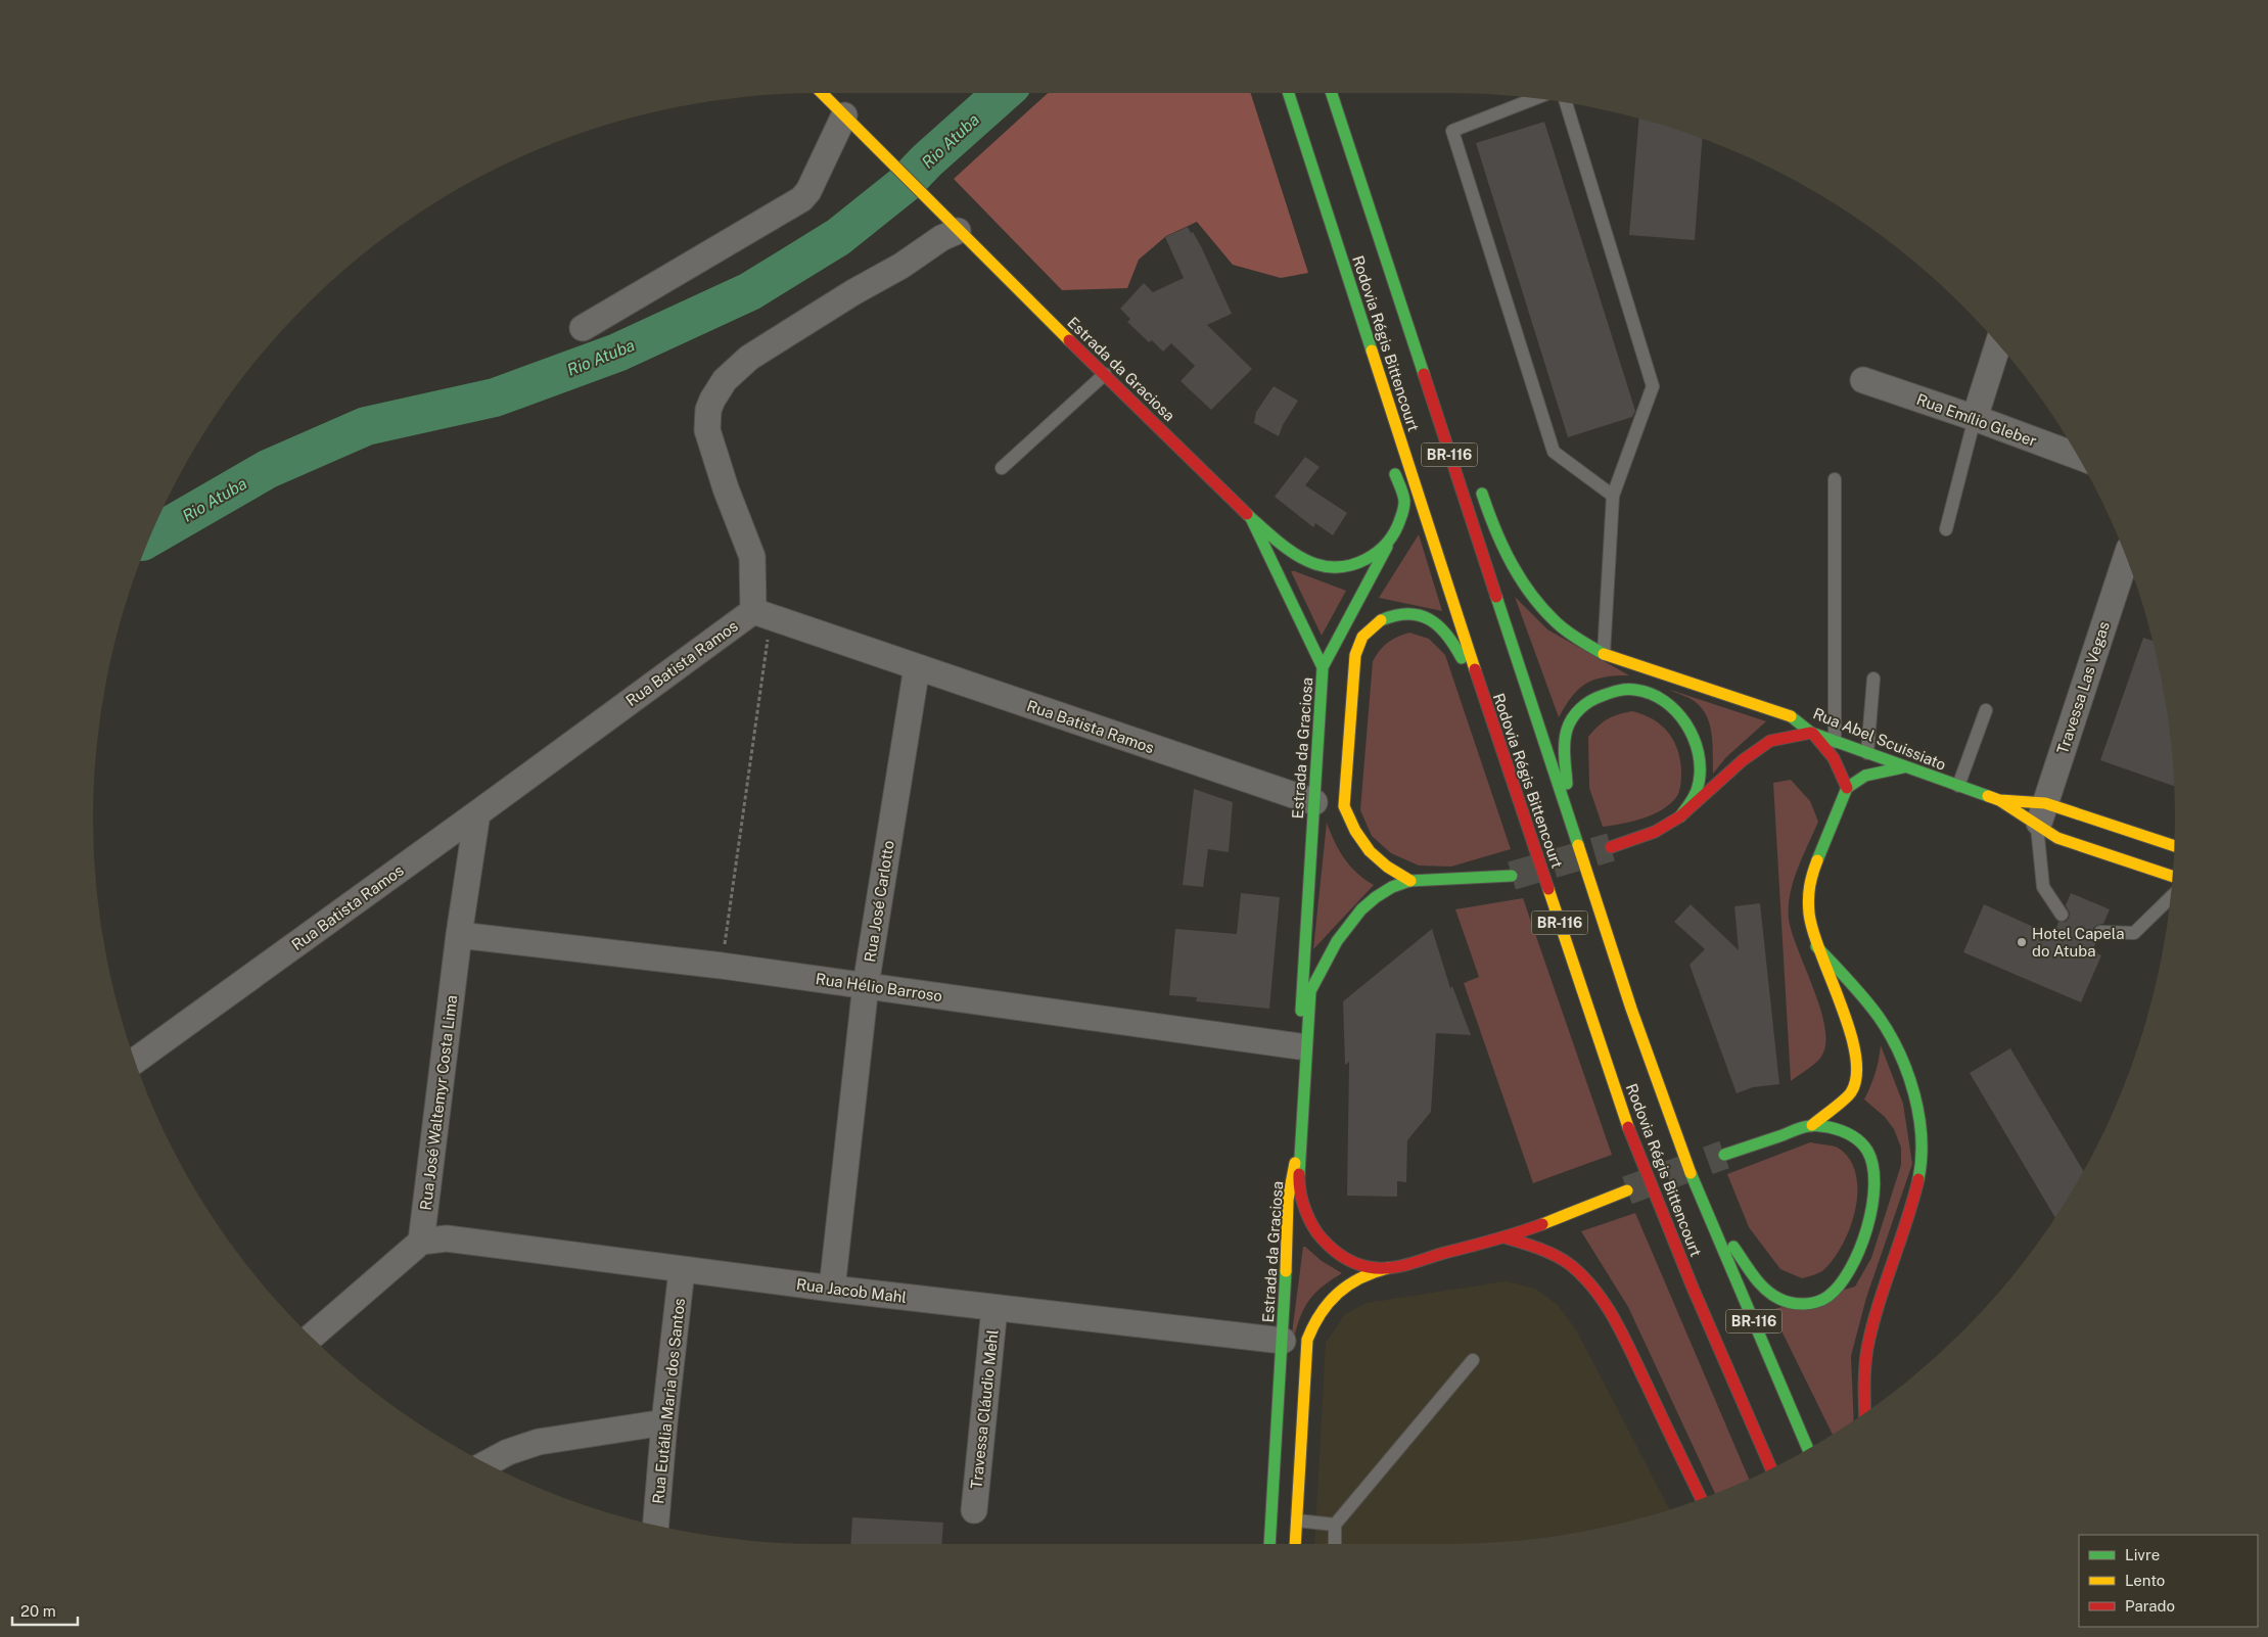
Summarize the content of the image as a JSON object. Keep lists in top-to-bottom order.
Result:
{
  "streets": {
    "main road": [
      "Rodovia Régis Bittencourt",
      "Estrada da Graciosa",
      "BR-116",
      "Rua Abel Scuissiato"
    ],
    "street": [
      "Rua Emílio Gleber",
      "Rua Batista Ramos",
      "Travessa Las Vegas",
      "Rua José Carlotto",
      "Rua Hélio Barroso",
      "Rua José Waltemyr Costa Lima",
      "Rua Jacob Mahl",
      "Rua Eutália Maria dos Santos",
      "Travessa Cláudio Mehl"
    ]
  },
  "crossings": [
    ["Estrada da Graciosa", "Rua Batista Ramos"],
    ["Estrada da Graciosa", "Rua Hélio Barroso"],
    ["Estrada da Graciosa", "Rua Jacob Mahl"],
    ["Rua Batista Ramos", "Rua José Carlotto"],
    ["Rua Batista Ramos", "Rua José Waltemyr Costa Lima"],
    ["Travessa Las Vegas", "Rua Abel Scuissiato"],
    ["Rua José Carlotto", "Rua Hélio Barroso"],
    ["Rua José Carlotto", "Rua Jacob Mahl"],
    ["Rua Hélio Barroso", "Rua José Waltemyr Costa Lima"],
    ["Rua José Waltemyr Costa Lima", "Rua Jacob Mahl"],
    ["Rua Jacob Mahl", "Rua Eutália Maria dos Santos"],
    ["Rua Jacob Mahl", "Travessa Cláudio Mehl"]
  ],
  "water": ["Rio Atuba"],
  "places": ["Hotel Capela do Atuba"],
  "legend": ["Livre", "Lento", "Parado"],
  "scale_bar": "20 m"
}
